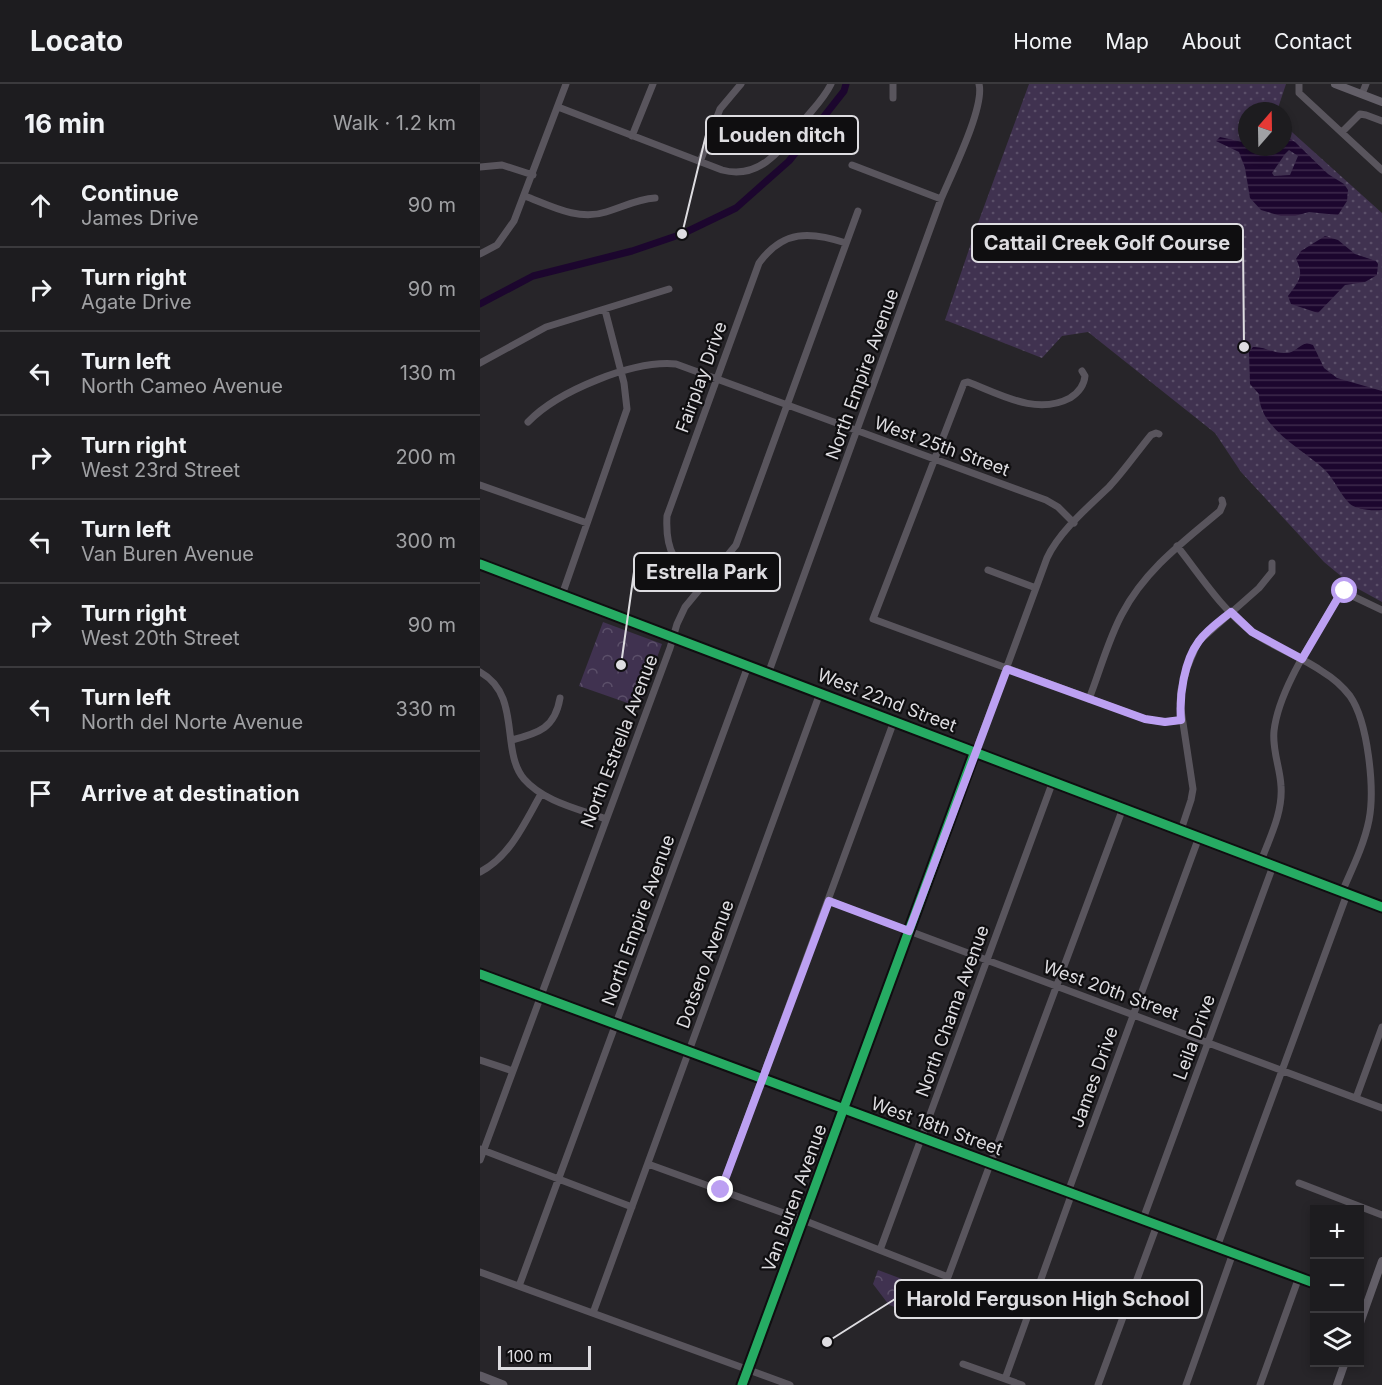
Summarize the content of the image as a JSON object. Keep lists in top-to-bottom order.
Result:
{
  "streets": {
    "street": [
      "North Empire Avenue",
      "Fairplay Drive",
      "West 25th Street",
      "West 22nd Street",
      "North Estrella Avenue",
      "Dotsero Avenue",
      "West 20th Street",
      "North Chama Avenue",
      "Leila Drive",
      "James Drive",
      "West 18th Street",
      "Van Buren Avenue"
    ]
  },
  "crossings": [
    ["North Empire Avenue", "West 25th Street"],
    ["North Empire Avenue", "West 22nd Street"],
    ["North Empire Avenue", "West 18th Street"],
    ["Fairplay Drive", "West 25th Street"],
    ["Fairplay Drive", "North Estrella Avenue"],
    ["West 25th Street", "North Estrella Avenue"],
    ["West 25th Street", "Van Buren Avenue"],
    ["West 22nd Street", "North Estrella Avenue"],
    ["West 22nd Street", "Dotsero Avenue"],
    ["West 22nd Street", "North Chama Avenue"],
    ["West 22nd Street", "Leila Drive"],
    ["West 22nd Street", "James Drive"],
    ["West 22nd Street", "Van Buren Avenue"],
    ["North Estrella Avenue", "West 18th Street"],
    ["Dotsero Avenue", "West 18th Street"],
    ["West 20th Street", "North Chama Avenue"],
    ["West 20th Street", "Leila Drive"],
    ["West 20th Street", "James Drive"],
    ["West 20th Street", "Van Buren Avenue"],
    ["North Chama Avenue", "West 18th Street"],
    ["Leila Drive", "West 18th Street"],
    ["James Drive", "West 18th Street"],
    ["West 18th Street", "Van Buren Avenue"]
  ],
  "places": [
    "Louden ditch",
    "Cattail Creek Golf Course",
    "Estrella Park",
    "Harold Ferguson High School"
  ],
  "scale_bar": "100 m",
  "north": "top",
  "page": {
    "header": "Locato",
    "nav": [
      "Home",
      "Map",
      "About",
      "Contact"
    ],
    "heading": ["16 min", "Walk · 1.2 km"],
    "list": [
      ["Continue", "James Drive", "90 m"],
      ["Turn right", "Agate Drive", "90 m"],
      ["Turn left", "North Cameo Avenue", "130 m"],
      ["Turn right", "West 23rd Street", "200 m"],
      ["Turn left", "Van Buren Avenue", "300 m"],
      ["Turn right", "West 20th Street", "90 m"],
      ["Turn left", "North del Norte Avenue", "330 m"],
      "Arrive at destination"
    ],
    "map_buttons": ["+", "−"],
    "scale": "100 m"
  }
}
